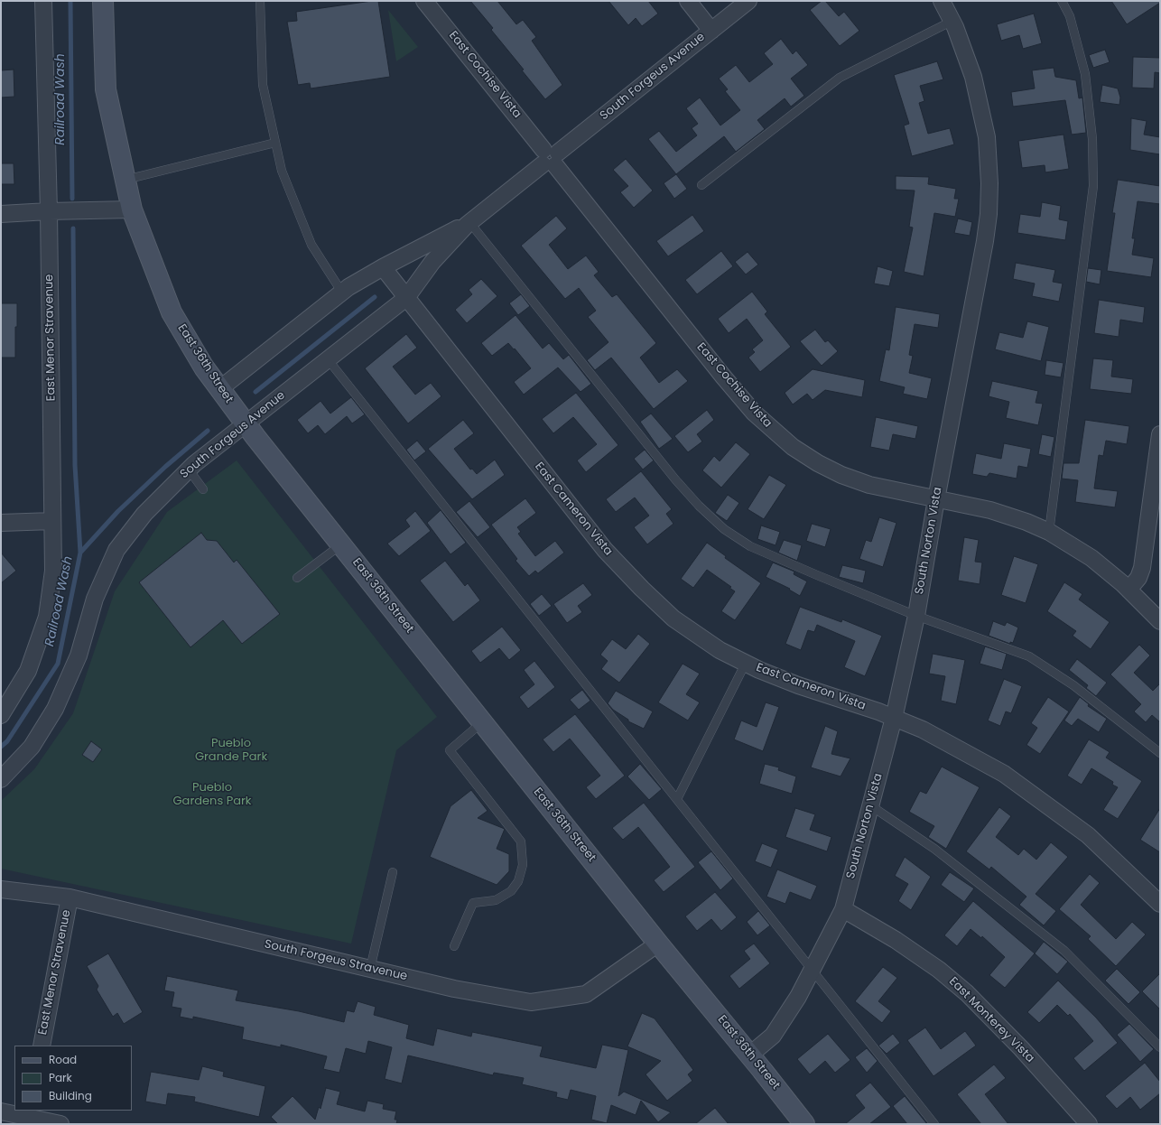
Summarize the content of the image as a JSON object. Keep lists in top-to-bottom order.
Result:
{
  "streets": {
    "main road": ["East 36th Street"],
    "street": [
      "East Cochise Vista",
      "South Forgeus Avenue",
      "East Menor Stravenue",
      "East Cameron Vista",
      "South Norton Vista",
      "South Forgeus Stravenue",
      "East Monterey Vista"
    ]
  },
  "crossings": [
    ["East Cochise Vista", "South Forgeus Avenue"],
    ["East Cochise Vista", "South Norton Vista"],
    ["South Forgeus Avenue", "East 36th Street"],
    ["South Forgeus Avenue", "East Cameron Vista"],
    ["East Menor Stravenue", "South Forgeus Stravenue"],
    ["East 36th Street", "South Norton Vista"],
    ["East 36th Street", "South Forgeus Stravenue"],
    ["East Cameron Vista", "South Norton Vista"],
    ["South Norton Vista", "East Monterey Vista"]
  ],
  "water": ["Railroad Wash"],
  "parks": ["Pueblo Grande Park", "Pueblo Gardens Park"],
  "legend": ["Road", "Park", "Building"]
}
